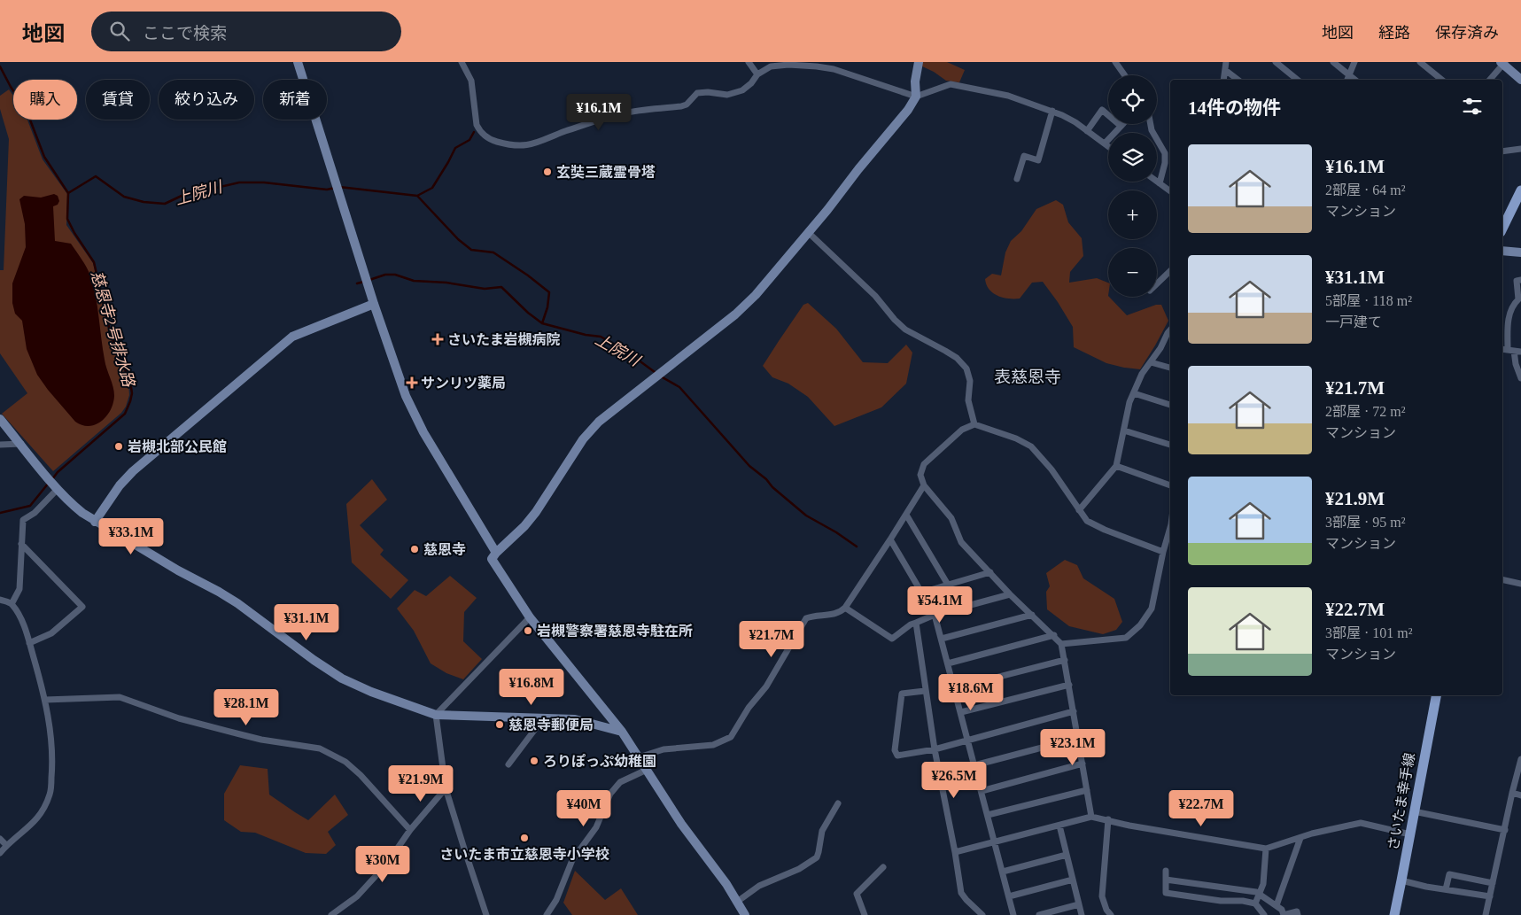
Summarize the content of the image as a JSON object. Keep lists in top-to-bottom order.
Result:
{
  "streets": {
    "main road": ["さいたま幸手線"]
  },
  "districts": ["表慈恩寺"],
  "water": ["上院川", "慈恩寺2号排水路"],
  "places": {
    "other": [
      "玄奘三蔵霊骨塔",
      "岩槻北部公民館",
      "慈恩寺",
      "岩槻警察署慈恩寺駐在所",
      "慈恩寺郵便局",
      "ろりぽっぷ幼稚園",
      "さいたま市立慈恩寺小学校"
    ],
    "health": ["さいたま岩槻病院", "サンリツ薬局"]
  },
  "page": {
    "header": "地図",
    "search": "ここで検索",
    "nav": ["地図", "経路", "保存済み"],
    "map_buttons": ["+", "−"],
    "chip": [
      "購入",
      "賃貸",
      "絞り込み",
      "新着"
    ],
    "heading": "14件の物件",
    "price": [
      "¥16.1M",
      "¥33.1M",
      "¥54.1M",
      "¥31.1M",
      "¥21.7M",
      "¥16.8M",
      "¥18.6M",
      "¥28.1M",
      "¥23.1M",
      "¥26.5M",
      "¥21.9M",
      "¥40M",
      "¥22.7M",
      "¥30M"
    ],
    "list": [
      {
        "name": "¥16.1M",
        "note": "2部屋 · 64 m² · マンション"
      },
      {
        "name": "¥31.1M",
        "note": "5部屋 · 118 m² · 一戸建て"
      },
      {
        "name": "¥21.7M",
        "note": "2部屋 · 72 m² · マンション"
      },
      {
        "name": "¥21.9M",
        "note": "3部屋 · 95 m² · マンション"
      },
      {
        "name": "¥22.7M",
        "note": "3部屋 · 101 m² · マンション"
      }
    ]
  }
}
